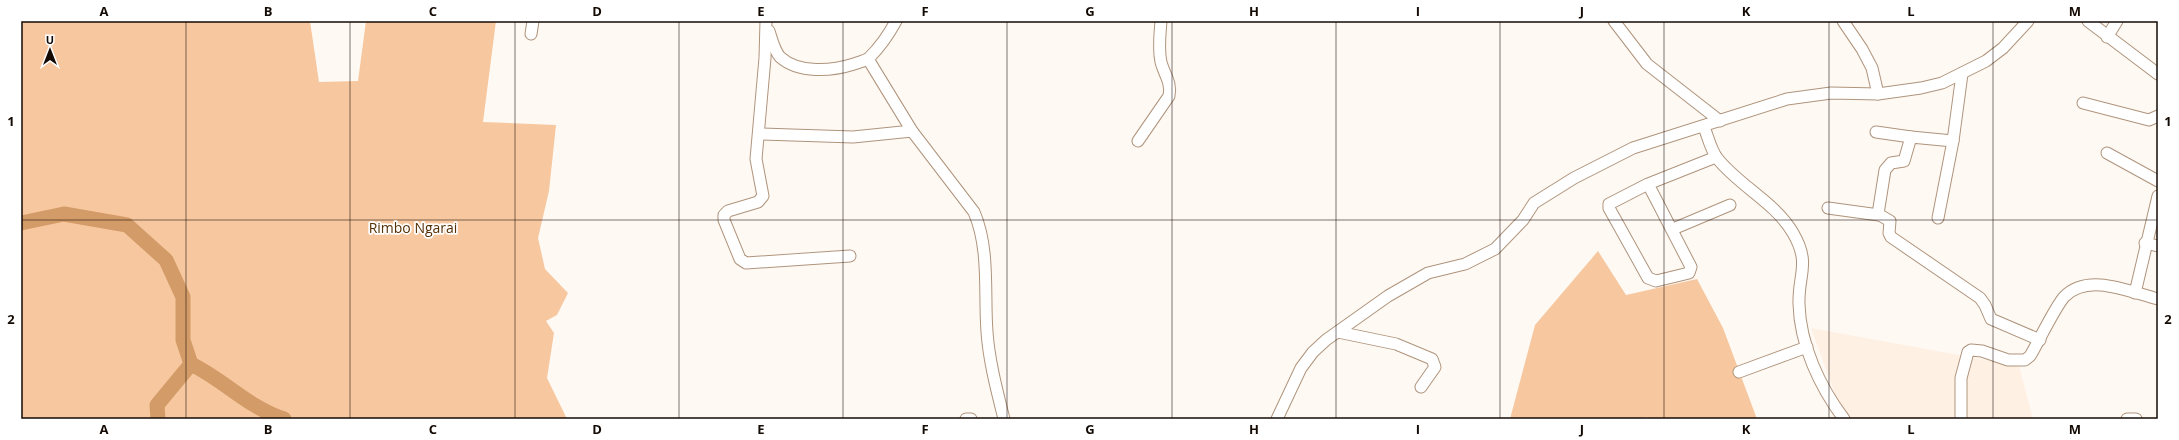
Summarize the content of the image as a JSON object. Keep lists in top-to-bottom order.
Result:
{
  "parks": ["Rimbo Ngarai"],
  "north": "top",
  "grid": {
    "columns": [
      "A",
      "B",
      "C",
      "D",
      "E",
      "F",
      "G",
      "H",
      "I",
      "J",
      "K",
      "L",
      "M"
    ],
    "rows": ["1", "2"]
  }
}
